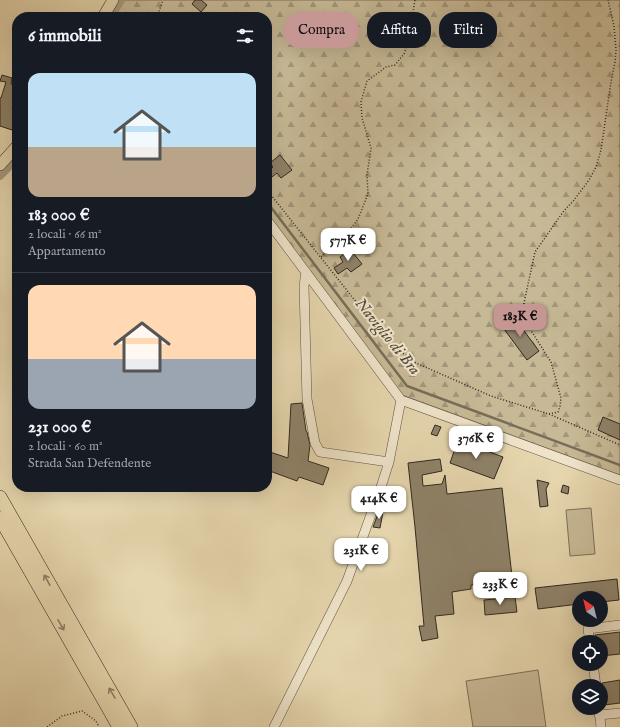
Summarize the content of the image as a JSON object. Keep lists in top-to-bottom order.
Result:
{
  "water": ["Naviglio di Bra"],
  "north": "top left",
  "page": {
    "chip": ["Compra", "Affitta", "Filtri"],
    "heading": "6 immobili",
    "list": [
      {
        "name": "183 000 €",
        "note": "2 locali · 66 m² · Appartamento"
      },
      {
        "name": "231 000 €",
        "note": "2 locali · 60 m² · Strada San Defendente"
      }
    ],
    "price": [
      "577K €",
      "183K €",
      "376K €",
      "414K €",
      "231K €",
      "233K €"
    ]
  }
}
